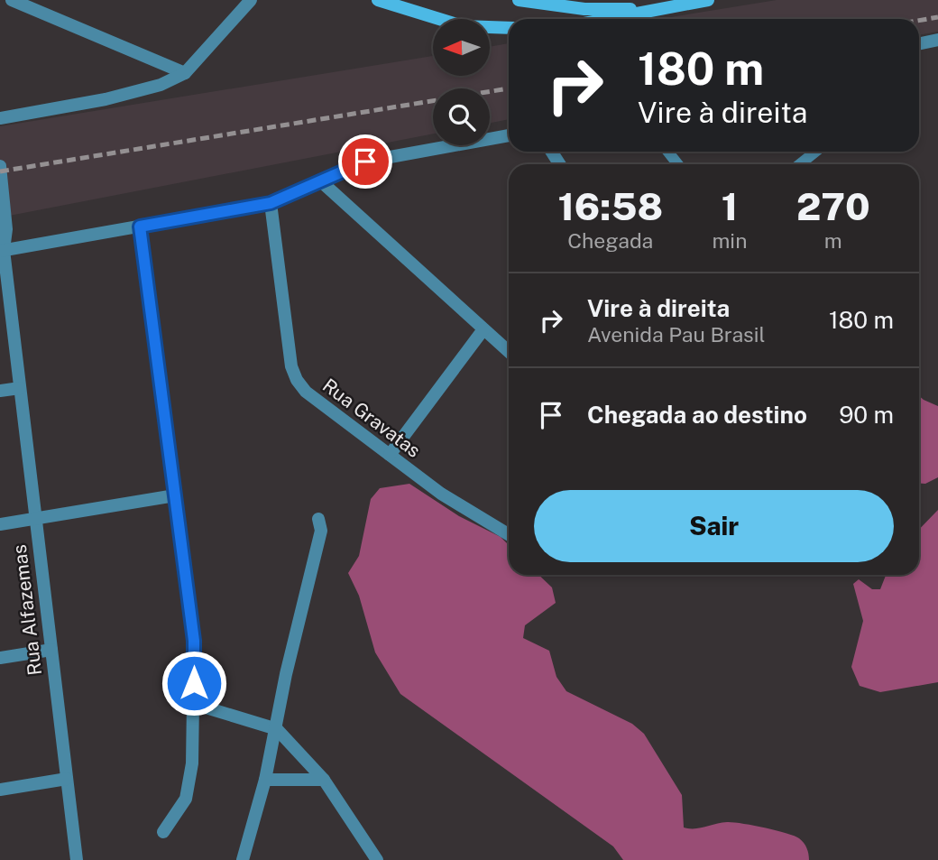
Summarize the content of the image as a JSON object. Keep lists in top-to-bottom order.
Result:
{
  "streets": {
    "street": ["Rua Gravatas", "Rua Alfazemas"]
  },
  "north": "left",
  "page": {
    "turn": ["180 m", "Vire à direita"],
    "eta": [
      "16:58",
      "Chegada",
      "1",
      "min",
      "270",
      "m"
    ],
    "list": [
      {
        "name": "Vire à direita",
        "note": "Avenida Pau Brasil",
        "value": "180 m"
      },
      {
        "name": "Chegada ao destino",
        "value": "90 m"
      }
    ],
    "buttons": "Sair"
  }
}
